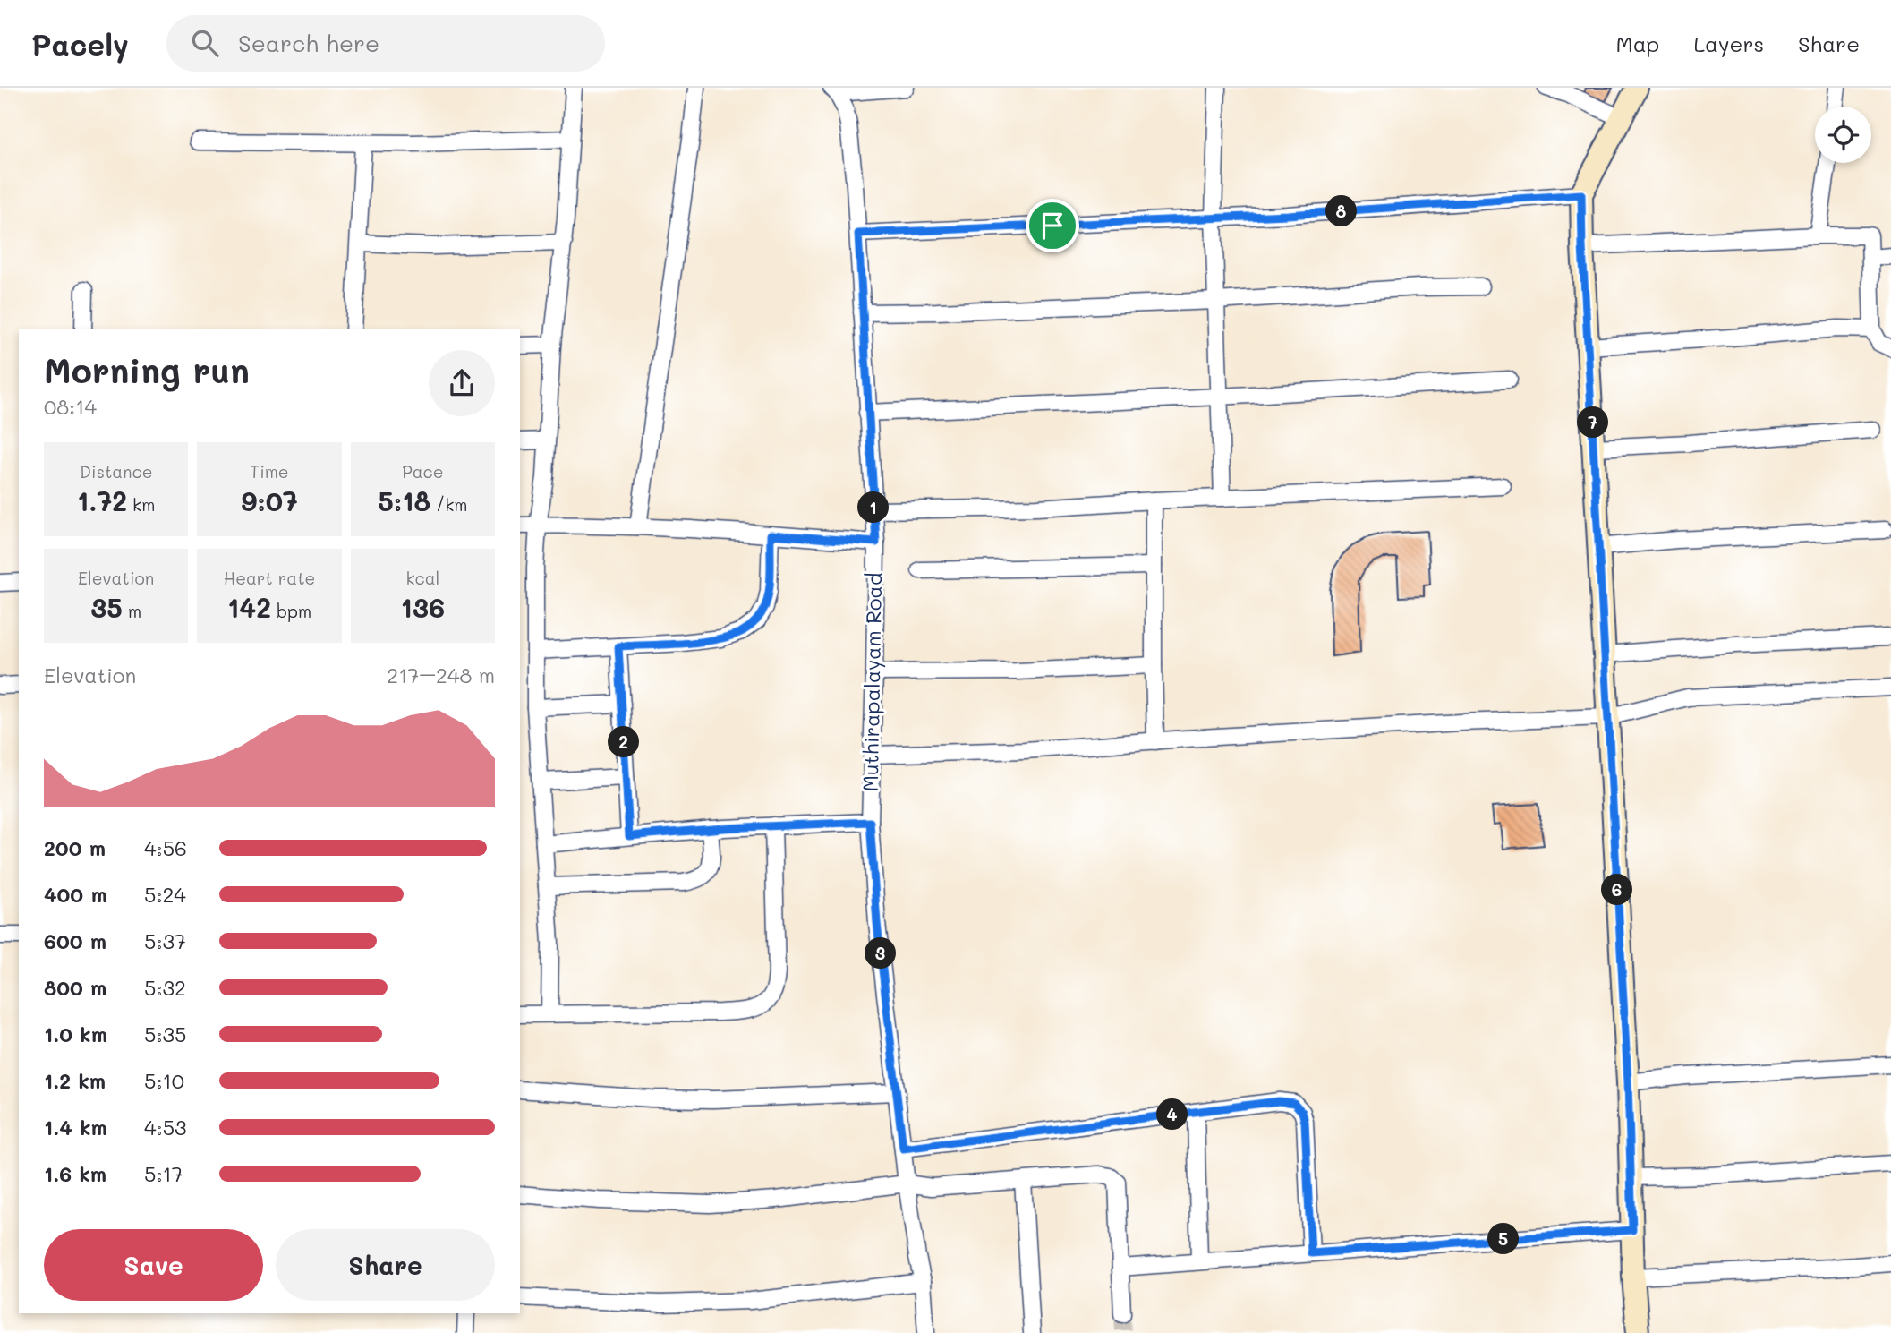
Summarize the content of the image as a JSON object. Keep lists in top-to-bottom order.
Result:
{
  "streets": {
    "street": ["Muthirapalayam Road"]
  },
  "page": {
    "header": "Pacely",
    "search": "Search here",
    "nav": ["Map", "Layers", "Share"],
    "pins": [
      "8",
      "7",
      "1",
      "2",
      "6",
      "3",
      "4",
      "5"
    ],
    "heading": ["Morning run", "08:14"],
    "stats": [
      ["Distance", "1.72 km"],
      ["Time", "9:07"],
      ["Pace", "5:18 /km"],
      ["Elevation", "35 m"],
      ["Heart rate", "142 bpm"],
      ["kcal", "136"]
    ],
    "chart": ["Elevation", "217–248 m"],
    "list": [
      {
        "name": "200 m",
        "note": "4:56"
      },
      {
        "name": "400 m",
        "note": "5:24"
      },
      {
        "name": "600 m",
        "note": "5:37"
      },
      {
        "name": "800 m",
        "note": "5:32"
      },
      {
        "name": "1.0 km",
        "note": "5:35"
      },
      {
        "name": "1.2 km",
        "note": "5:10"
      },
      {
        "name": "1.4 km",
        "note": "4:53"
      },
      {
        "name": "1.6 km",
        "note": "5:17"
      }
    ],
    "buttons": ["Save", "Share"]
  }
}
